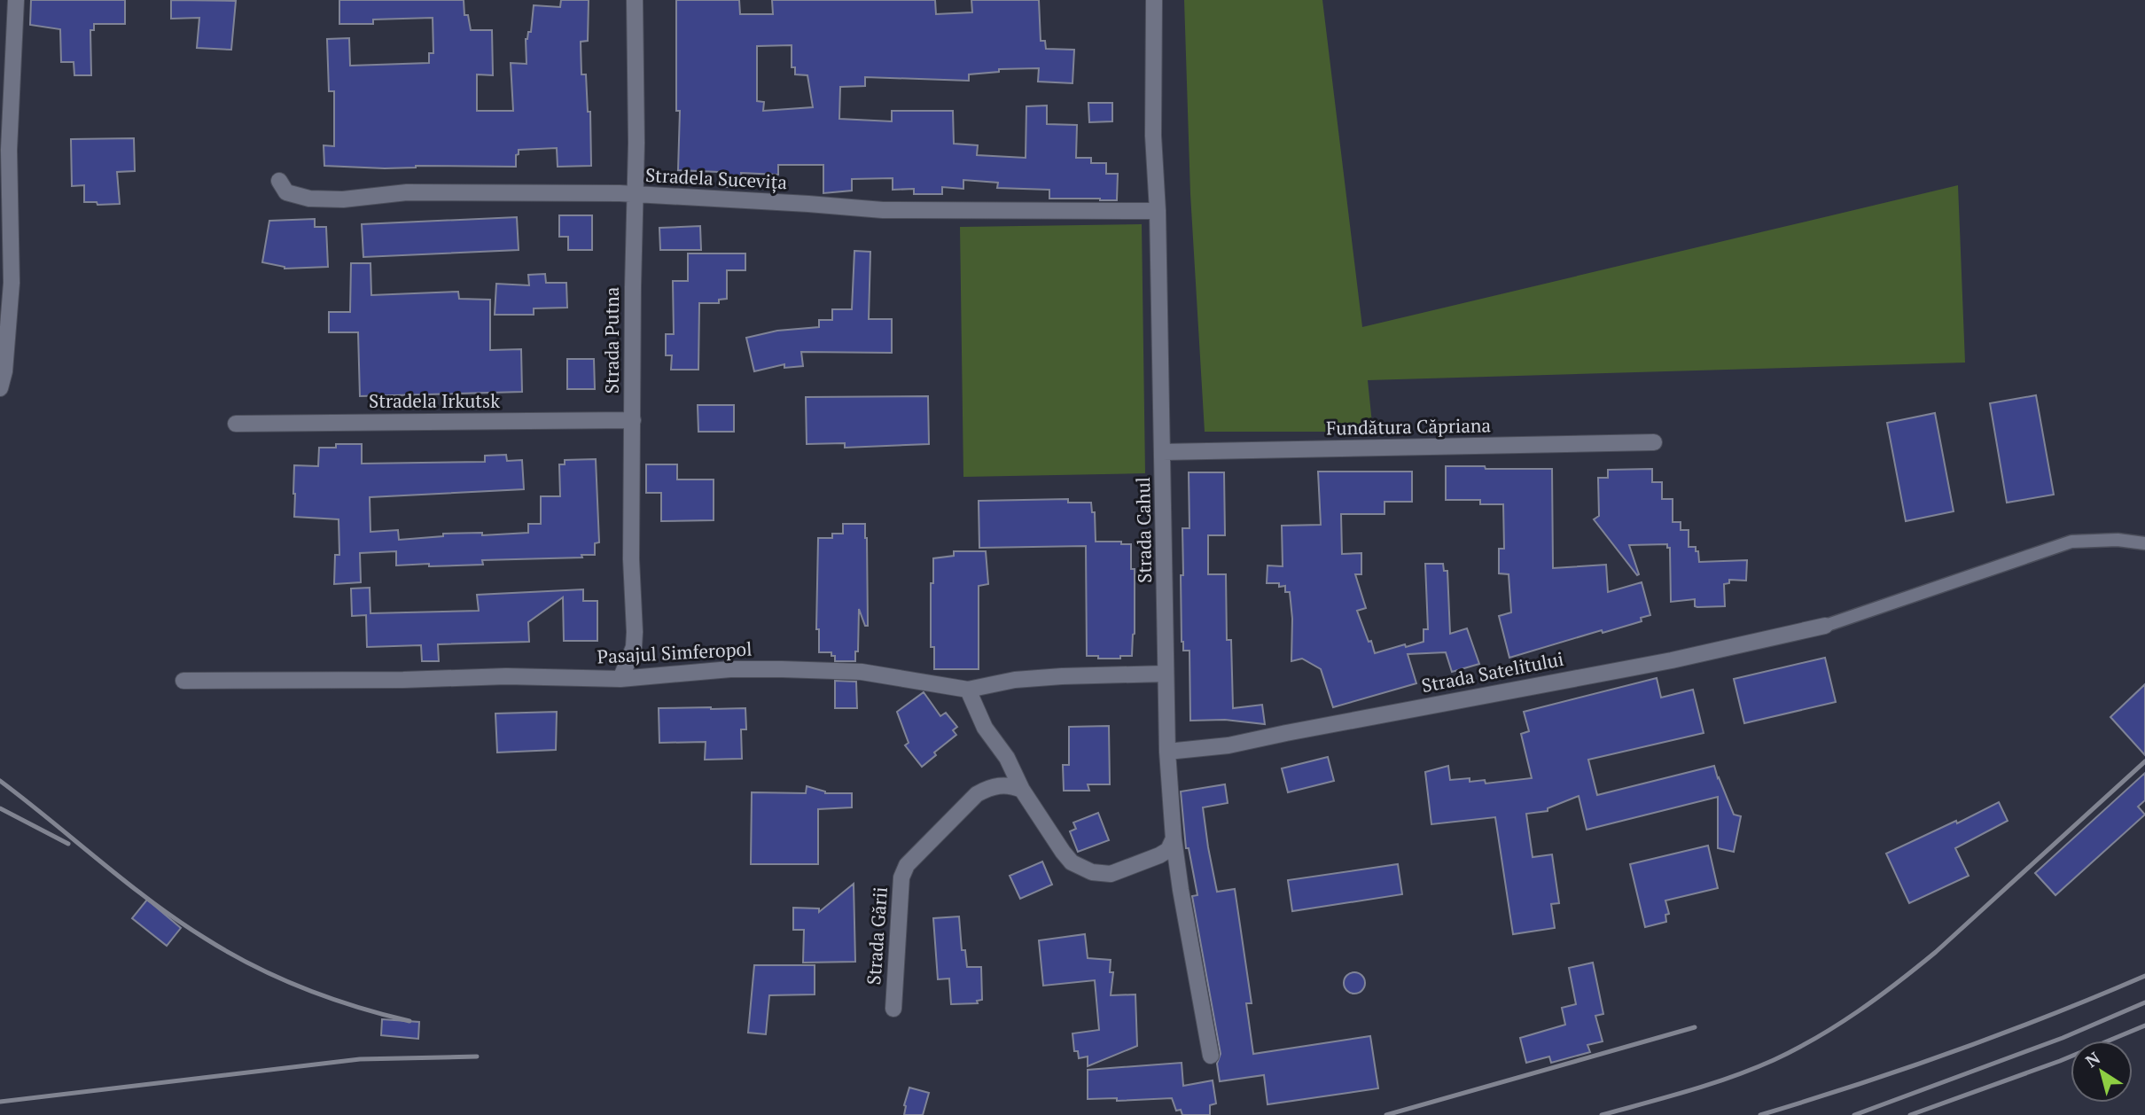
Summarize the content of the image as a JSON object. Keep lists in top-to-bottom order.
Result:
{
  "streets": {
    "street": [
      "Stradela Sucevița",
      "Strada Putna",
      "Stradela Irkutsk",
      "Fundătura Căpriana",
      "Strada Cahul",
      "Pasajul Simferopol",
      "Strada Satelitului",
      "Strada Gării"
    ]
  },
  "crossings": [
    ["Stradela Sucevița", "Strada Putna"],
    ["Stradela Sucevița", "Strada Cahul"],
    ["Strada Putna", "Stradela Irkutsk"],
    ["Strada Putna", "Pasajul Simferopol"],
    ["Fundătura Căpriana", "Strada Cahul"],
    ["Strada Cahul", "Pasajul Simferopol"],
    ["Strada Cahul", "Strada Satelitului"]
  ],
  "north": "top left"
}
